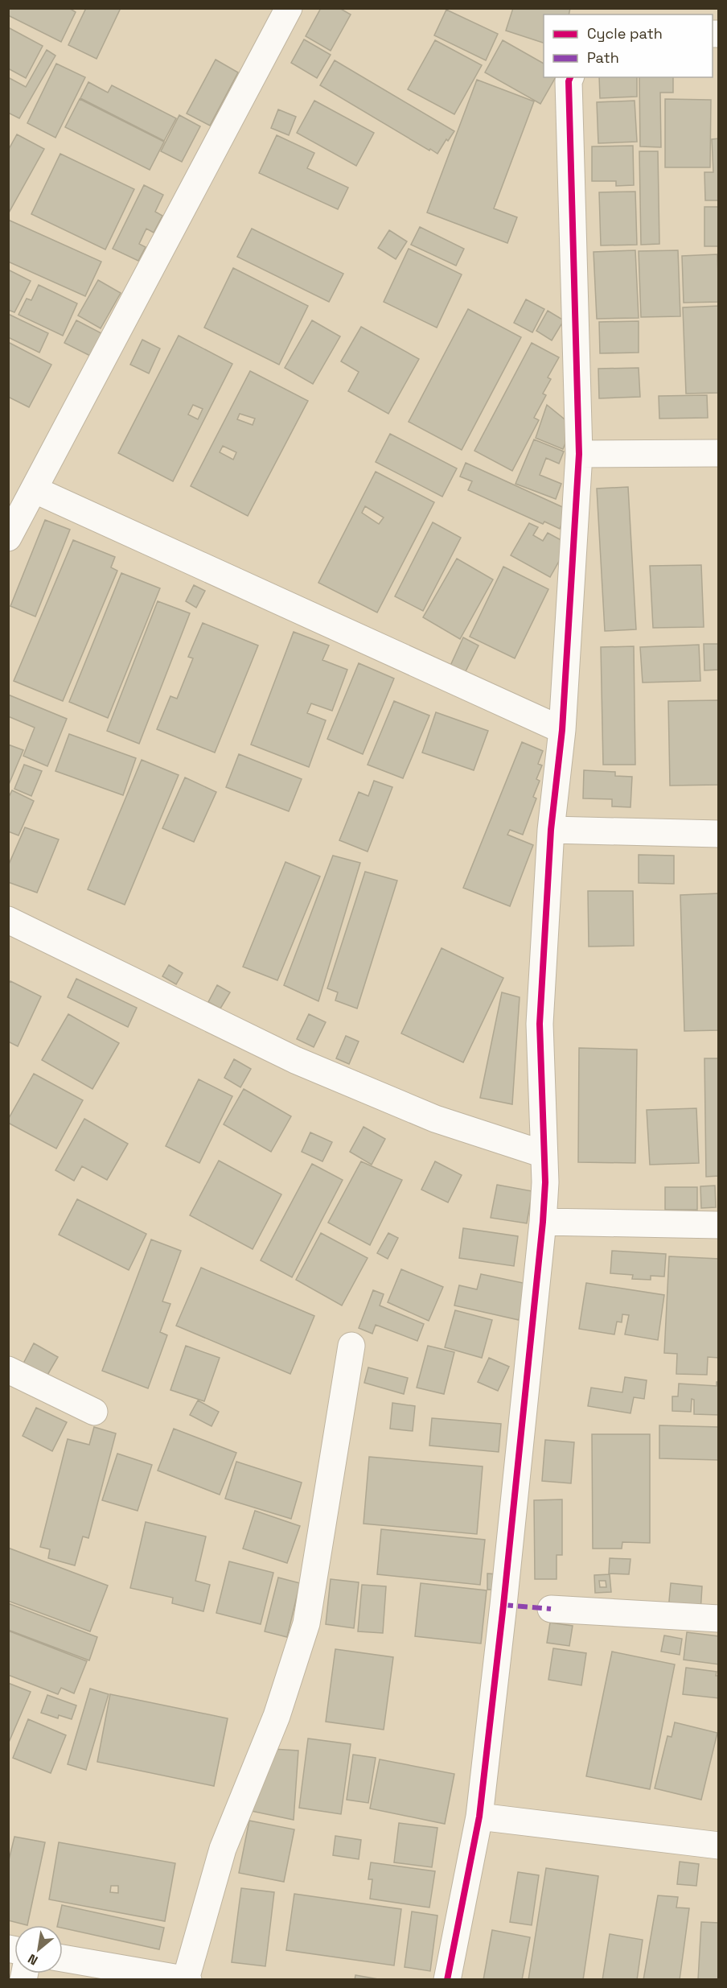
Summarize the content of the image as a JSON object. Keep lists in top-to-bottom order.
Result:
{
  "legend": ["Cycle path", "Path"],
  "north": "bottom left"
}
